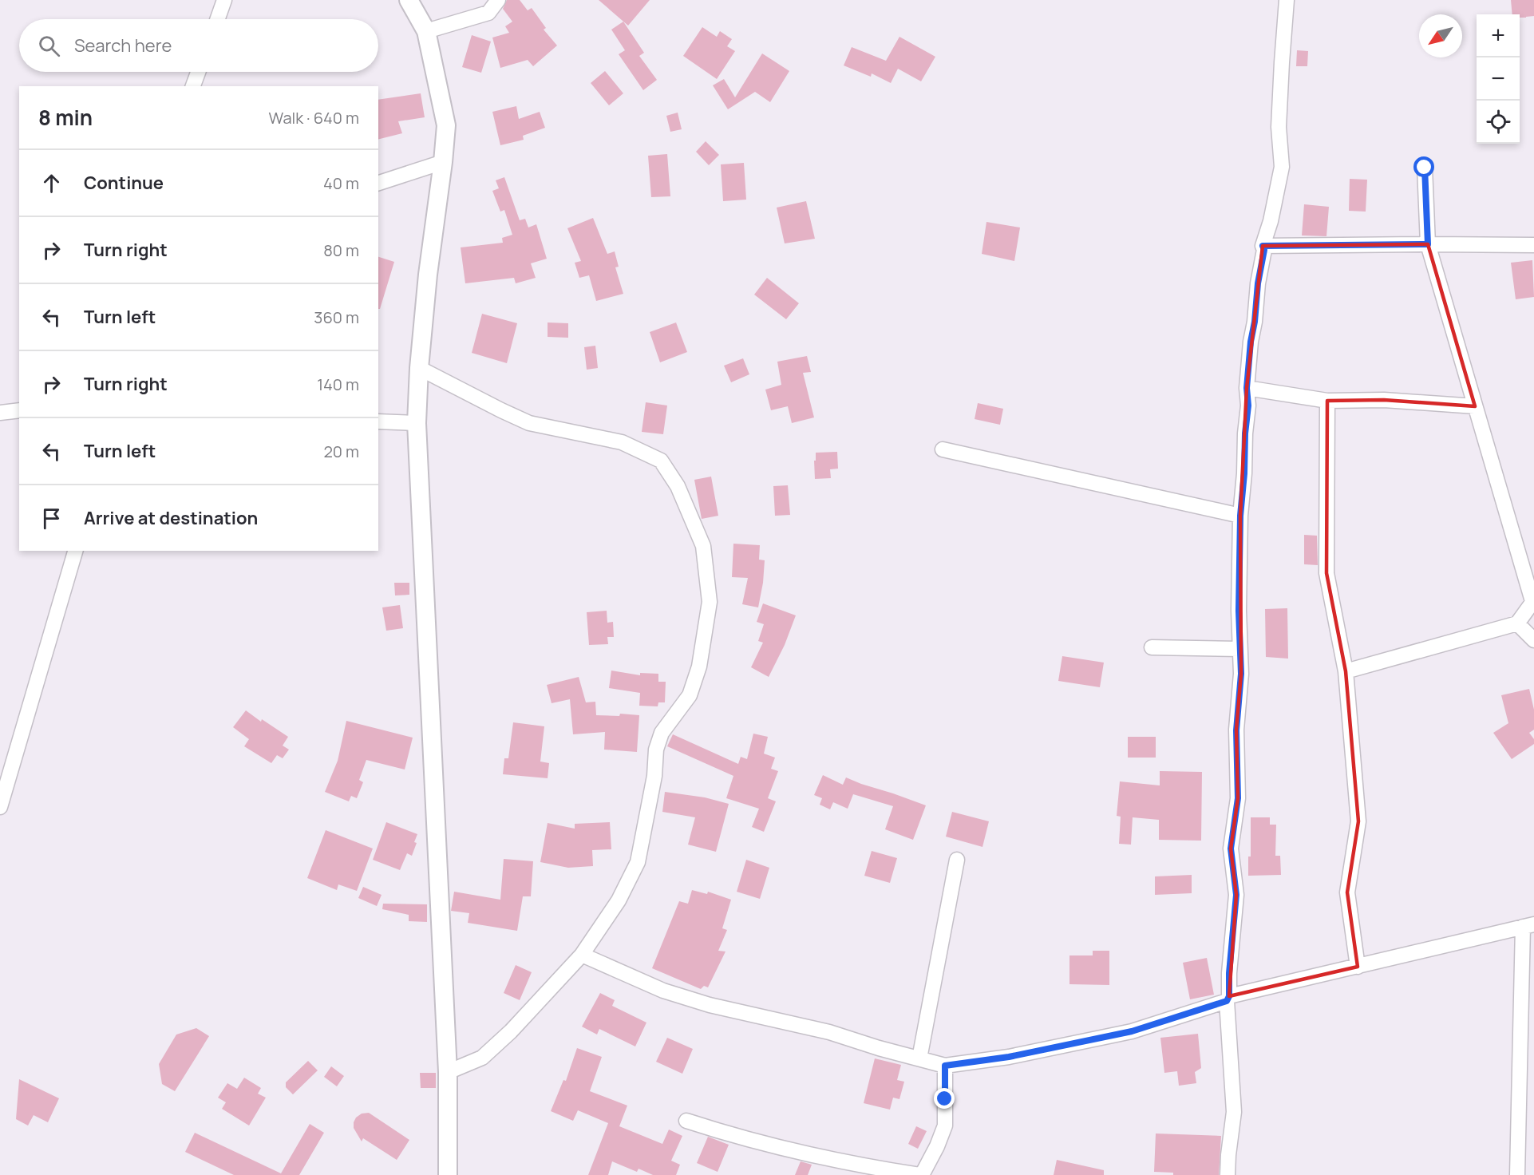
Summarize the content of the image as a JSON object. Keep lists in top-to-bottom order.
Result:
{
  "north": "bottom left",
  "page": {
    "map_buttons": ["+", "−"],
    "search": "Search here",
    "heading": ["8 min", "Walk · 640 m"],
    "list": [
      ["Continue", "40 m"],
      ["Turn right", "80 m"],
      ["Turn left", "360 m"],
      ["Turn right", "140 m"],
      ["Turn left", "20 m"],
      "Arrive at destination"
    ]
  }
}
